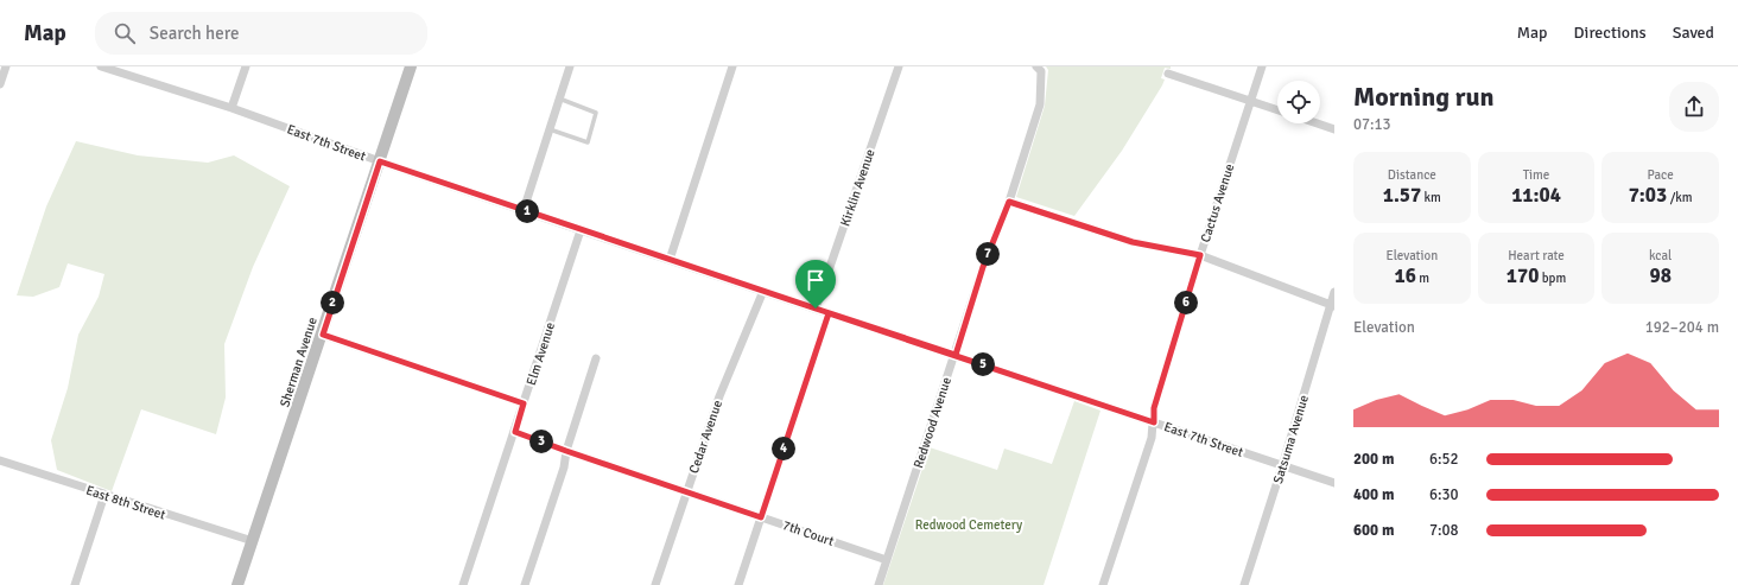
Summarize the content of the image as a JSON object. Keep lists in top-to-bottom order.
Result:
{
  "streets": {
    "street": [
      "East 7th Street",
      "Kirklin Avenue",
      "Cactus Avenue",
      "Elm Avenue",
      "Sherman Avenue",
      "Redwood Avenue",
      "Cedar Avenue",
      "Satsuma Avenue",
      "East 8th Street",
      "7th Court"
    ]
  },
  "crossings": [
    ["East 7th Street", "Kirklin Avenue"],
    ["East 7th Street", "Cactus Avenue"],
    ["East 7th Street", "Elm Avenue"],
    ["East 7th Street", "Sherman Avenue"],
    ["East 7th Street", "Redwood Avenue"],
    ["East 7th Street", "Cedar Avenue"],
    ["East 7th Street", "Satsuma Avenue"],
    ["Elm Avenue", "7th Court"],
    ["Sherman Avenue", "East 8th Street"],
    ["Redwood Avenue", "7th Court"],
    ["Cedar Avenue", "7th Court"]
  ],
  "parks": ["Redwood Cemetery"],
  "page": {
    "header": "Map",
    "search": "Search here",
    "nav": ["Map", "Directions", "Saved"],
    "heading": ["Morning run", "07:13"],
    "stats": [
      ["Distance", "1.57 km"],
      ["Time", "11:04"],
      ["Pace", "7:03 /km"],
      ["Elevation", "16 m"],
      ["Heart rate", "170 bpm"],
      ["kcal", "98"]
    ],
    "pins": [
      "1",
      "7",
      "2",
      "6",
      "5",
      "3",
      "4"
    ],
    "chart": ["Elevation", "192–204 m"],
    "list": [
      {
        "name": "200 m",
        "note": "6:52"
      },
      {
        "name": "400 m",
        "note": "6:30"
      },
      {
        "name": "600 m",
        "note": "7:08"
      }
    ]
  }
}
